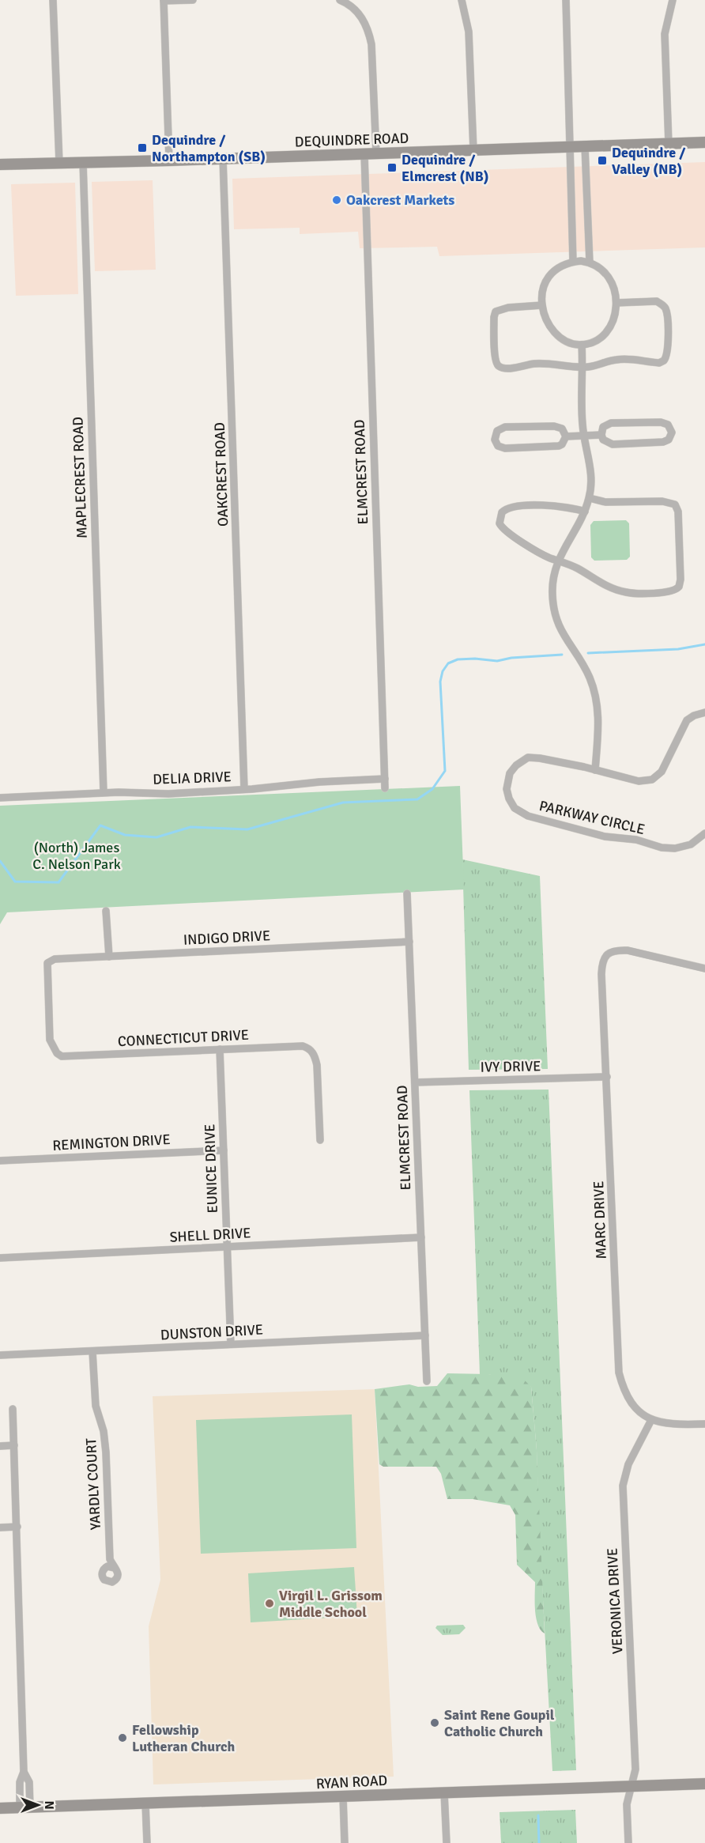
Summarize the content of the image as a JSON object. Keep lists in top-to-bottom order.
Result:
{
  "streets": {
    "main road": ["DEQUINDRE ROAD", "RYAN ROAD"],
    "street": [
      "ELMCREST ROAD",
      "OAKCREST ROAD",
      "MAPLECREST ROAD",
      "DELIA DRIVE",
      "PARKWAY CIRCLE",
      "INDIGO DRIVE",
      "CONNECTICUT DRIVE",
      "IVY DRIVE",
      "REMINGTON DRIVE",
      "EUNICE DRIVE",
      "MARC DRIVE",
      "SHELL DRIVE",
      "DUNSTON DRIVE",
      "YARDLY COURT",
      "VERONICA DRIVE"
    ]
  },
  "crossings": [
    ["DEQUINDRE ROAD", "ELMCREST ROAD"],
    ["DEQUINDRE ROAD", "OAKCREST ROAD"],
    ["DEQUINDRE ROAD", "MAPLECREST ROAD"],
    ["ELMCREST ROAD", "DELIA DRIVE"],
    ["ELMCREST ROAD", "INDIGO DRIVE"],
    ["ELMCREST ROAD", "IVY DRIVE"],
    ["ELMCREST ROAD", "SHELL DRIVE"],
    ["ELMCREST ROAD", "DUNSTON DRIVE"],
    ["OAKCREST ROAD", "DELIA DRIVE"],
    ["MAPLECREST ROAD", "DELIA DRIVE"],
    ["INDIGO DRIVE", "CONNECTICUT DRIVE"],
    ["CONNECTICUT DRIVE", "EUNICE DRIVE"],
    ["IVY DRIVE", "MARC DRIVE"],
    ["REMINGTON DRIVE", "EUNICE DRIVE"],
    ["EUNICE DRIVE", "SHELL DRIVE"],
    ["EUNICE DRIVE", "DUNSTON DRIVE"],
    ["MARC DRIVE", "VERONICA DRIVE"],
    ["DUNSTON DRIVE", "YARDLY COURT"],
    ["VERONICA DRIVE", "RYAN ROAD"]
  ],
  "parks": ["(North) James C. Nelson Park"],
  "places": {
    "transit": ["Dequindre / Northampton (SB)", "Dequindre / Valley (NB)", "Dequindre / Elmcrest (NB)"],
    "other": [
      "Oakcrest Markets",
      "Virgil L. Grissom Middle School",
      "Saint Rene Goupil Catholic Church",
      "Fellowship Lutheran Church"
    ]
  },
  "north": "right"
}
